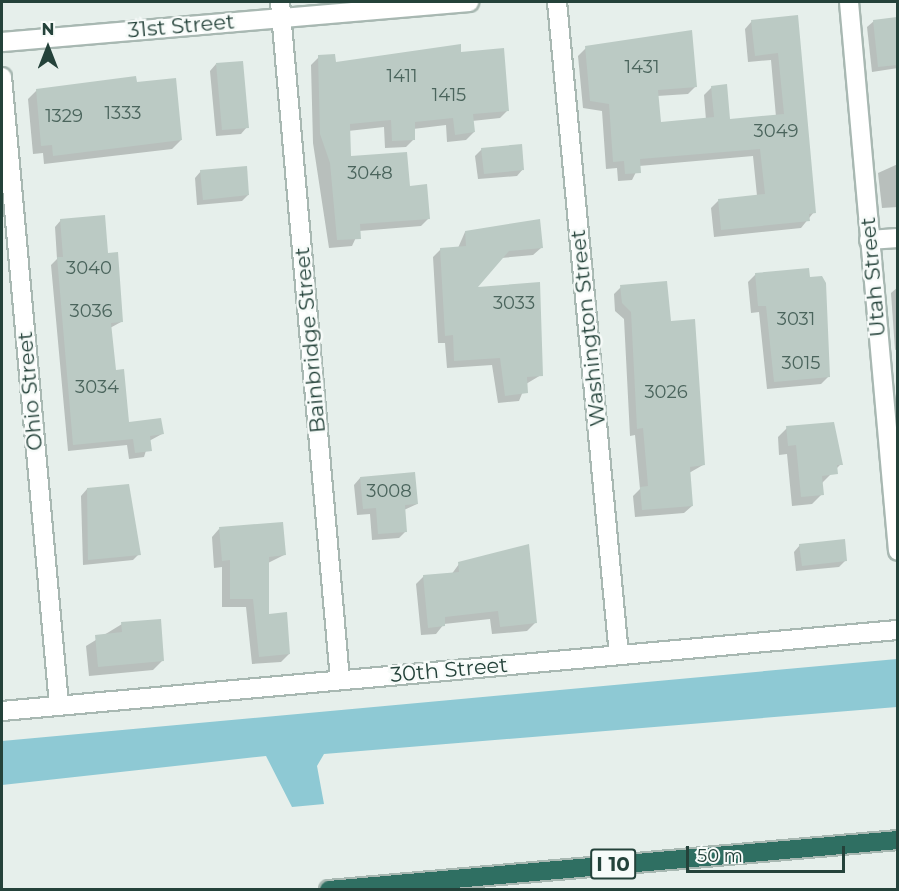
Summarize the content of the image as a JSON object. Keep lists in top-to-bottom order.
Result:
{
  "streets": {
    "highway": ["I 10"],
    "street": [
      "31st Street",
      "Utah Street",
      "Washington Street",
      "Bainbridge Street",
      "Ohio Street",
      "30th Street"
    ]
  },
  "crossings": [
    ["31st Street", "Bainbridge Street"],
    ["Washington Street", "30th Street"],
    ["Bainbridge Street", "30th Street"],
    ["Ohio Street", "30th Street"]
  ],
  "house_numbers": [
    "1431",
    "1411",
    "1415",
    "1333",
    "1329",
    "3049",
    "3048",
    "3040",
    "3033",
    "3036",
    "3031",
    "3015",
    "3034",
    "3026",
    "3008"
  ],
  "scale_bar": "50 m",
  "north": "top"
}
